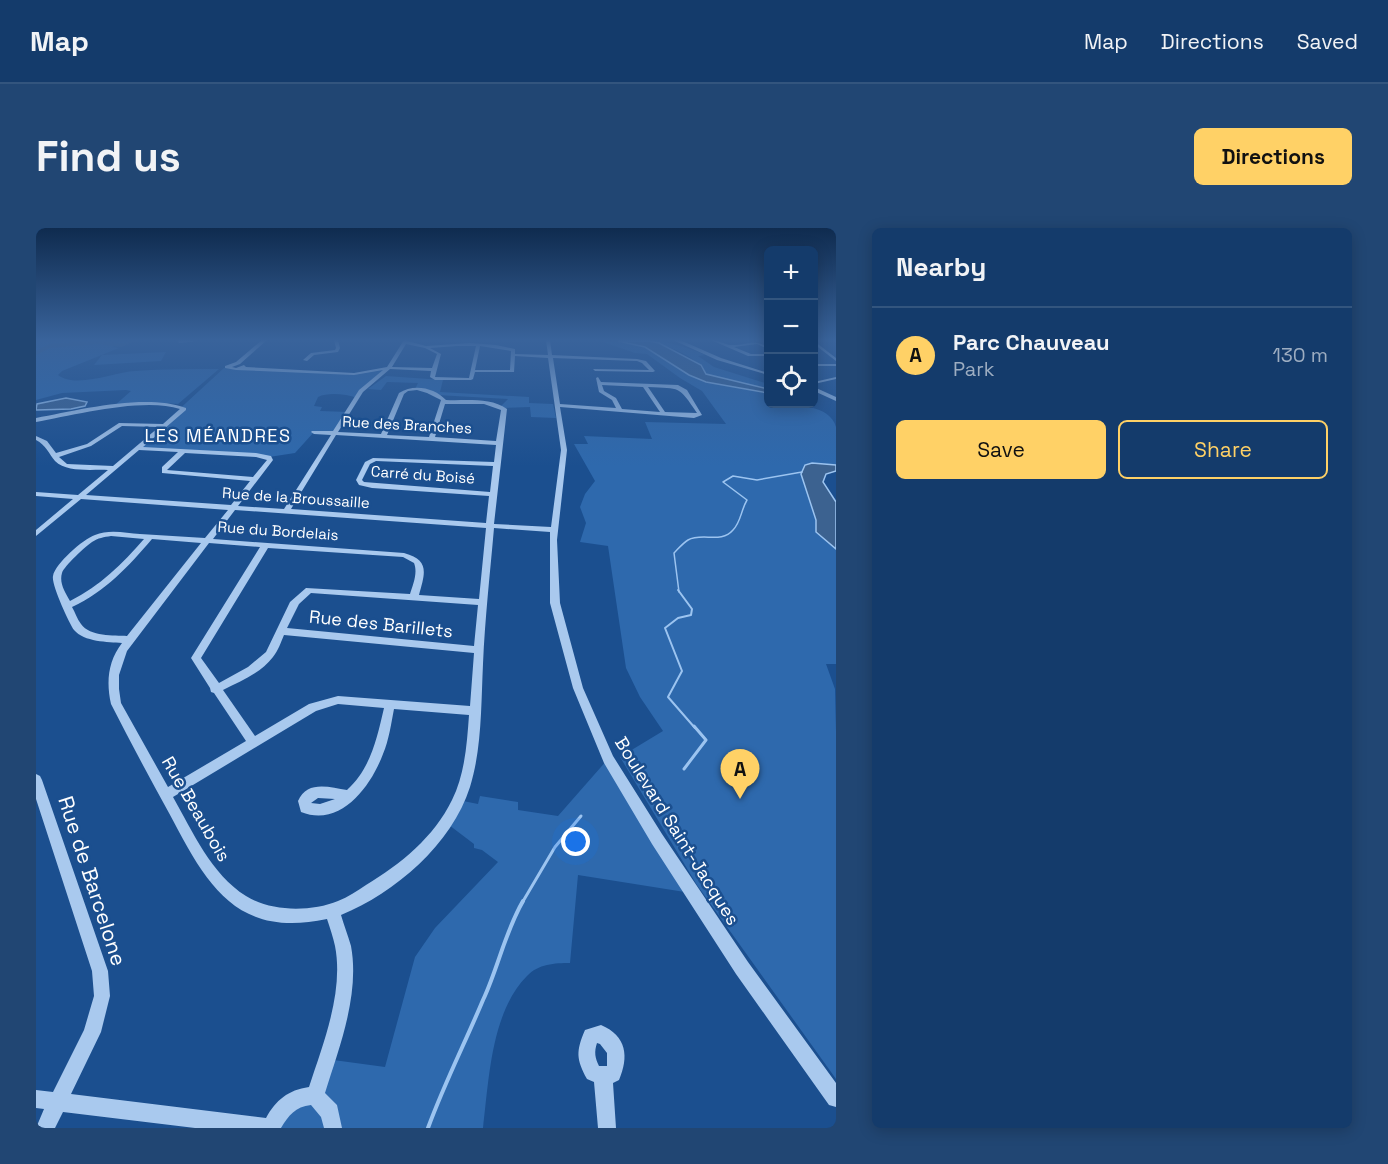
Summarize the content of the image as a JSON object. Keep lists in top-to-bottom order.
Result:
{
  "streets": {
    "street": [
      "Rue des Branches",
      "Carré du Boisé",
      "Rue de la Broussaille",
      "Rue du Bordelais",
      "Rue des Barillets",
      "Rue Beaubois",
      "Boulevard Saint-Jacques",
      "Rue de Barcelone"
    ]
  },
  "crossings": [
    ["Rue des Branches", "Rue Beaubois"],
    ["Carré du Boisé", "Rue Beaubois"],
    ["Rue de la Broussaille", "Rue Beaubois"],
    ["Rue de la Broussaille", "Boulevard Saint-Jacques"],
    ["Rue du Bordelais", "Rue Beaubois"],
    ["Rue des Barillets", "Rue Beaubois"]
  ],
  "districts": ["LES MÉANDRES"],
  "page": {
    "header": "Map",
    "nav": ["Map", "Directions", "Saved"],
    "buttons": [
      "Directions",
      ["Save", "Share"]
    ],
    "title": "Find us",
    "heading": "Nearby",
    "map_buttons": ["+", "−"],
    "list": [
      {
        "mark": "A",
        "name": "Parc Chauveau",
        "note": "Park",
        "value": "130 m"
      }
    ],
    "pins": "A"
  }
}
